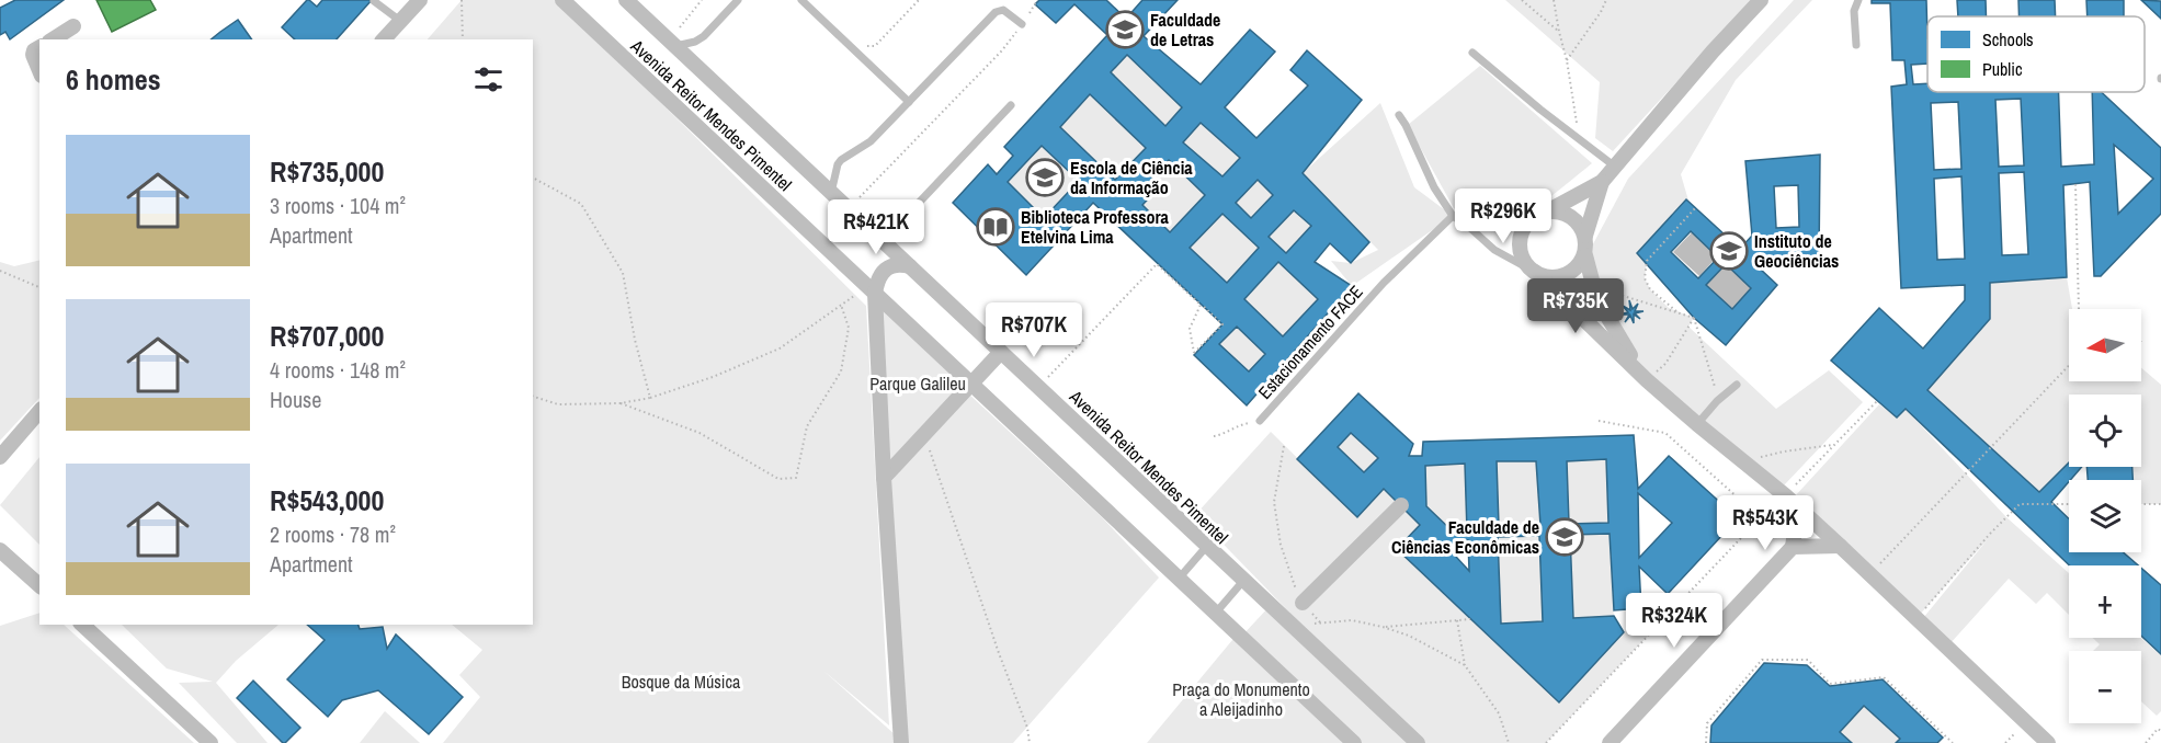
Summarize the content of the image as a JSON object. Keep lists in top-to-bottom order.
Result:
{
  "streets": {
    "street": ["Avenida Reitor Mendes Pimentel"],
    "lane": ["Estacionamento FACE"]
  },
  "parks": ["Parque Galileu", "Bosque da Música", "Praça do Monumento a Aleijadinho"],
  "places": {
    "school or university": [
      "Faculdade de Letras",
      "Escola de Ciência da Informação",
      "Instituto de Geociências",
      "Faculdade de Ciências Econômicas"
    ],
    "library": ["Biblioteca Professora Etelvina Lima"]
  },
  "legend": ["Schools", "Public"],
  "north": "left",
  "page": {
    "heading": "6 homes",
    "list": [
      {
        "name": "R$735,000",
        "note": "3 rooms · 104 m² · Apartment"
      },
      {
        "name": "R$707,000",
        "note": "4 rooms · 148 m² · House"
      },
      {
        "name": "R$543,000",
        "note": "2 rooms · 78 m² · Apartment"
      }
    ],
    "price": [
      "R$296K",
      "R$421K",
      "R$735K",
      "R$707K",
      "R$543K",
      "R$324K"
    ],
    "map_buttons": ["+", "−"]
  }
}
